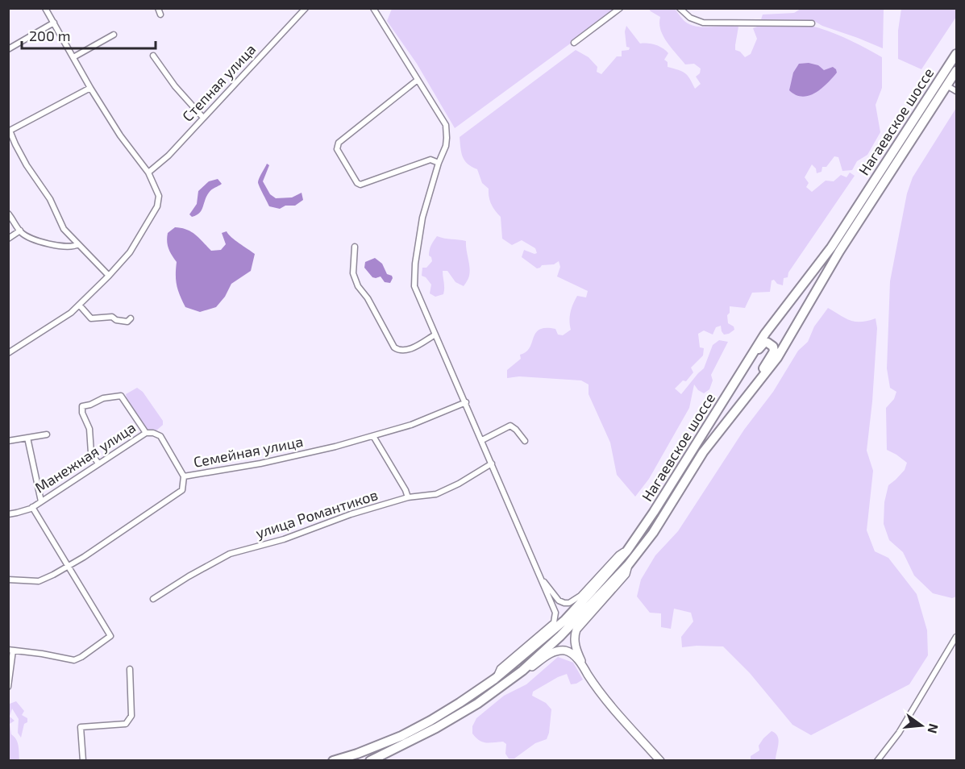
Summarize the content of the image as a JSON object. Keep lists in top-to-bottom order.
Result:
{
  "streets": {
    "main road": ["Нагаевское шоссе"],
    "street": [
      "Степная улица",
      "Семейная улица",
      "Манежная улица",
      "улица Романтиков"
    ]
  },
  "crossings": [
    ["Семейная улица", "Манежная улица"]
  ],
  "scale_bar": "200 m",
  "north": "right"
}
